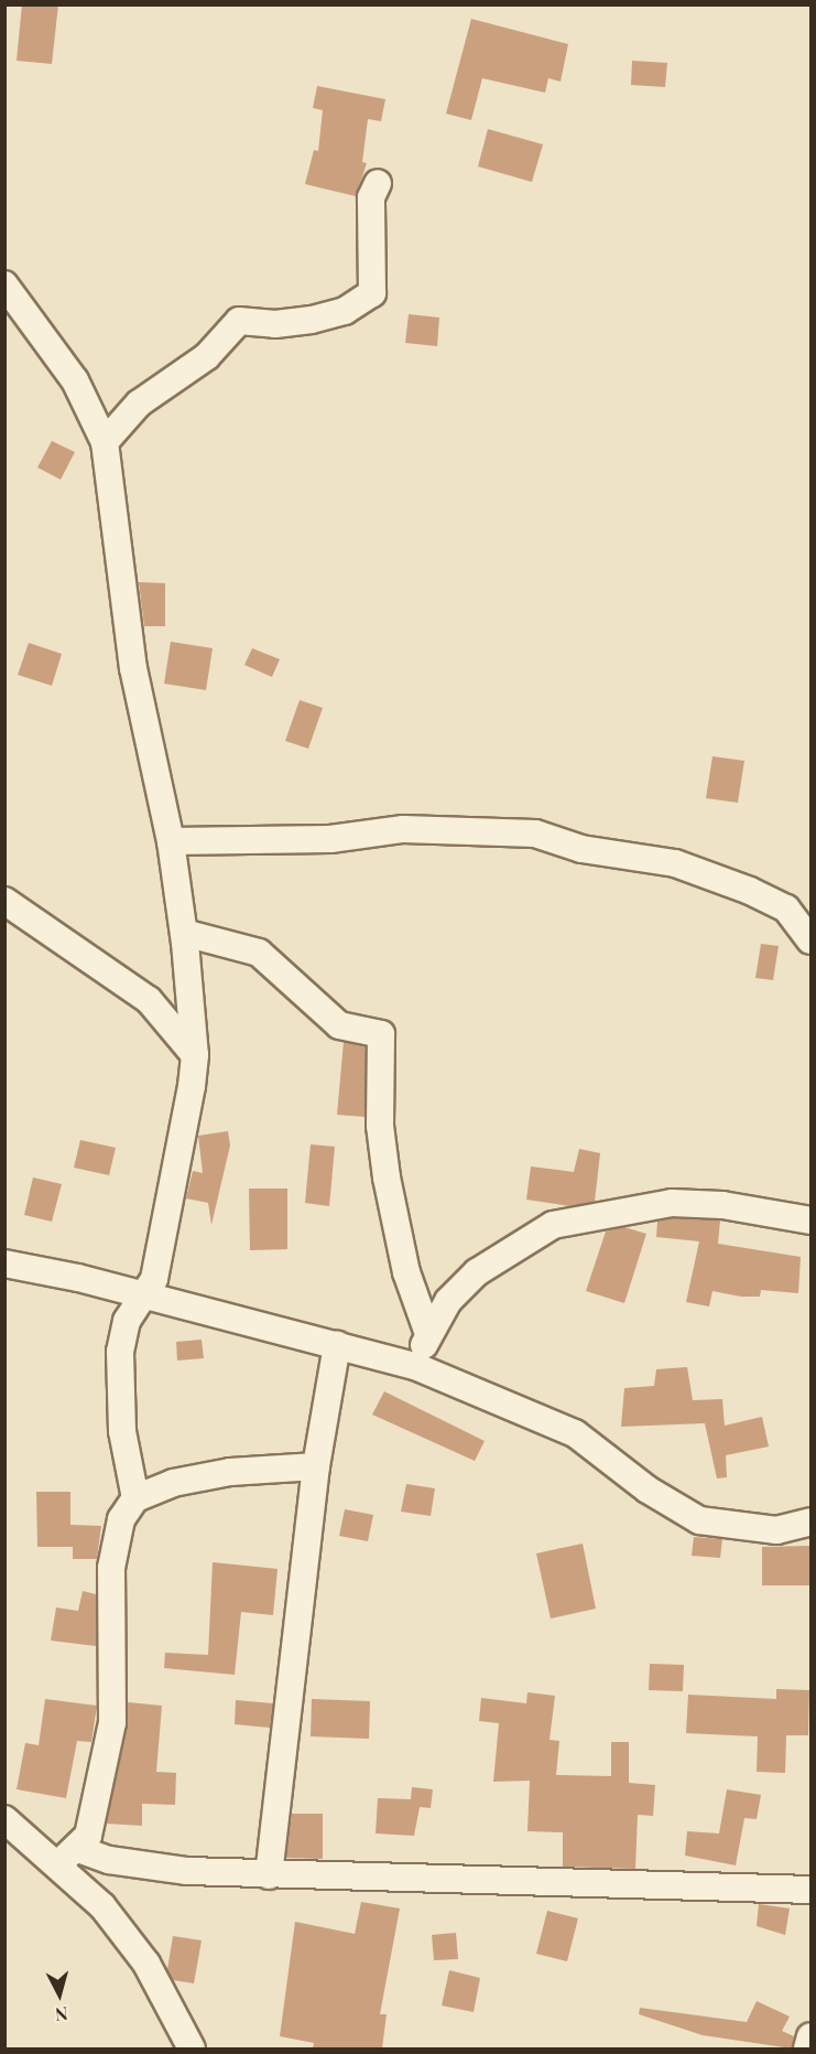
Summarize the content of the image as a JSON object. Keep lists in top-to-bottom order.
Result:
{
  "north": "bottom"
}
